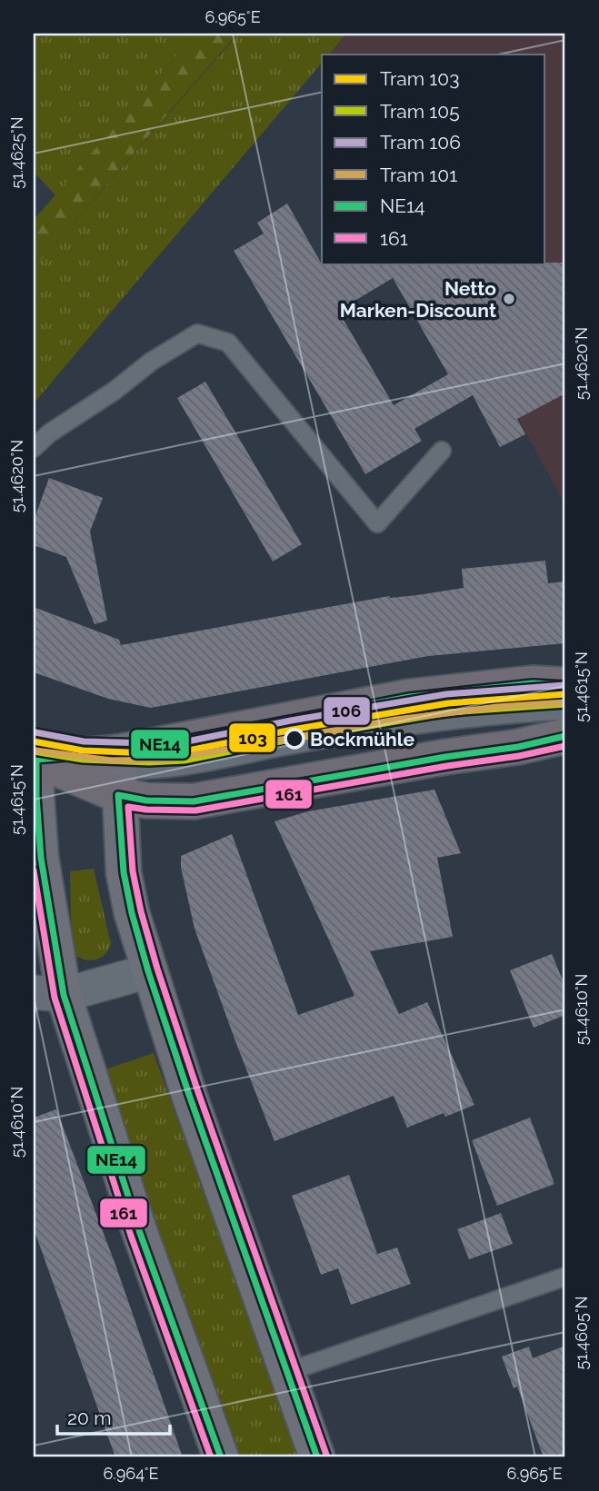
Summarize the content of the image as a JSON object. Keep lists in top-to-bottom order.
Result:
{
  "places": ["Netto Marken-Discount", "Bockmühle"],
  "lines": [
    "transit line NE14",
    "tram line 106",
    "tram line 103",
    "tram line 101",
    "tram line 105",
    "transit line 161"
  ],
  "legend": [
    "Tram 103",
    "Tram 105",
    "Tram 106",
    "Tram 101",
    "NE14",
    "161"
  ],
  "scale_bar": "20 m",
  "coordinates": [
    "6.965°E",
    "51.4625°N",
    "51.4620°N",
    "51.4615°N",
    "51.4610°N",
    "51.4605°N",
    "6.964°E"
  ]
}
